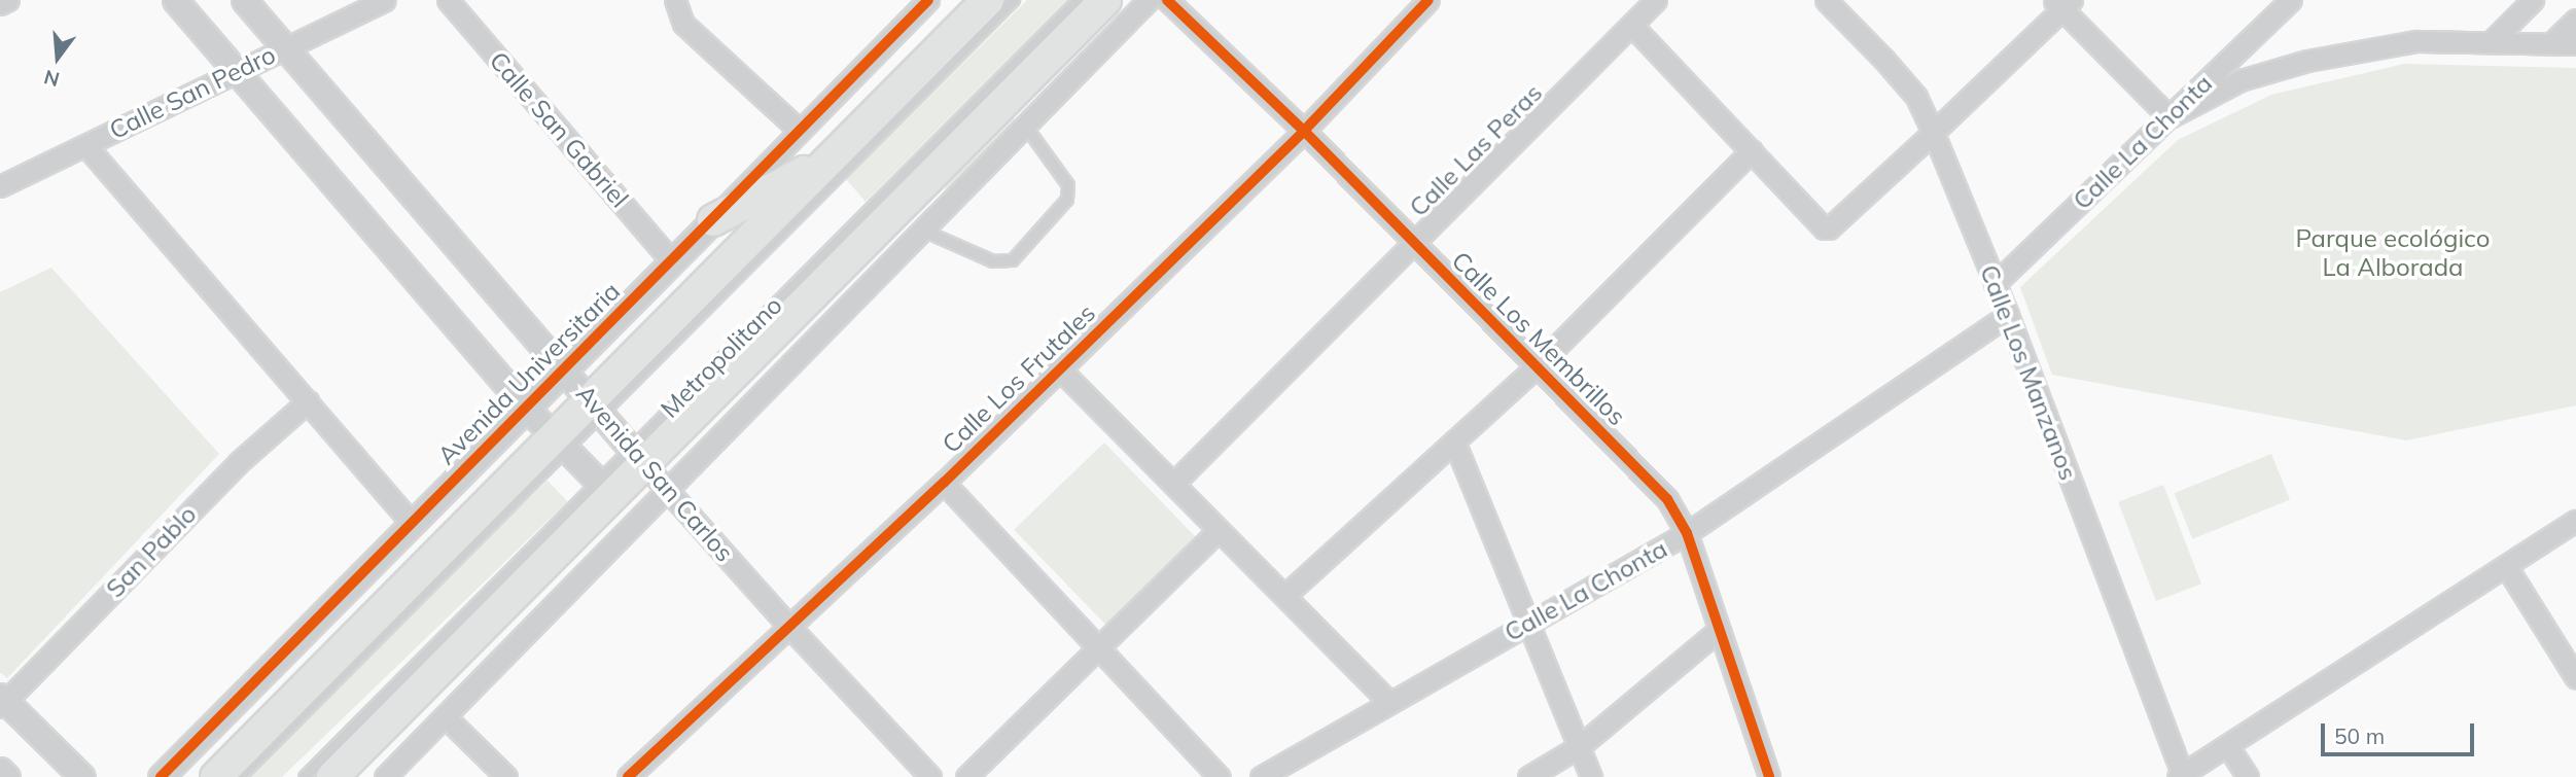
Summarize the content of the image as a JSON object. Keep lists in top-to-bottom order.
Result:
{
  "streets": {
    "street": [
      "Calle San Pedro",
      "Calle San Gabriel",
      "Calle La Chonta",
      "Calle Las Peras",
      "Calle Los Membrillos",
      "Calle Los Manzanos",
      "Avenida Universitaria",
      "Calle Los Frutales",
      "Avenida San Carlos",
      "San Pablo"
    ],
    "lane": ["Metropolitano"]
  },
  "crossings": [
    ["Calle San Pedro", "Avenida San Carlos"],
    ["Calle San Gabriel", "Avenida Universitaria"],
    ["Calle La Chonta", "Calle Los Membrillos"],
    ["Calle La Chonta", "Calle Los Manzanos"],
    ["Calle Las Peras", "Calle Los Membrillos"],
    ["Calle Los Membrillos", "Calle Los Frutales"],
    ["Metropolitano", "Avenida San Carlos"],
    ["Avenida Universitaria", "Avenida San Carlos"],
    ["Calle Los Frutales", "Avenida San Carlos"]
  ],
  "parks": ["Parque ecológico La Alborada"],
  "scale_bar": "50 m",
  "north": "bottom"
}
